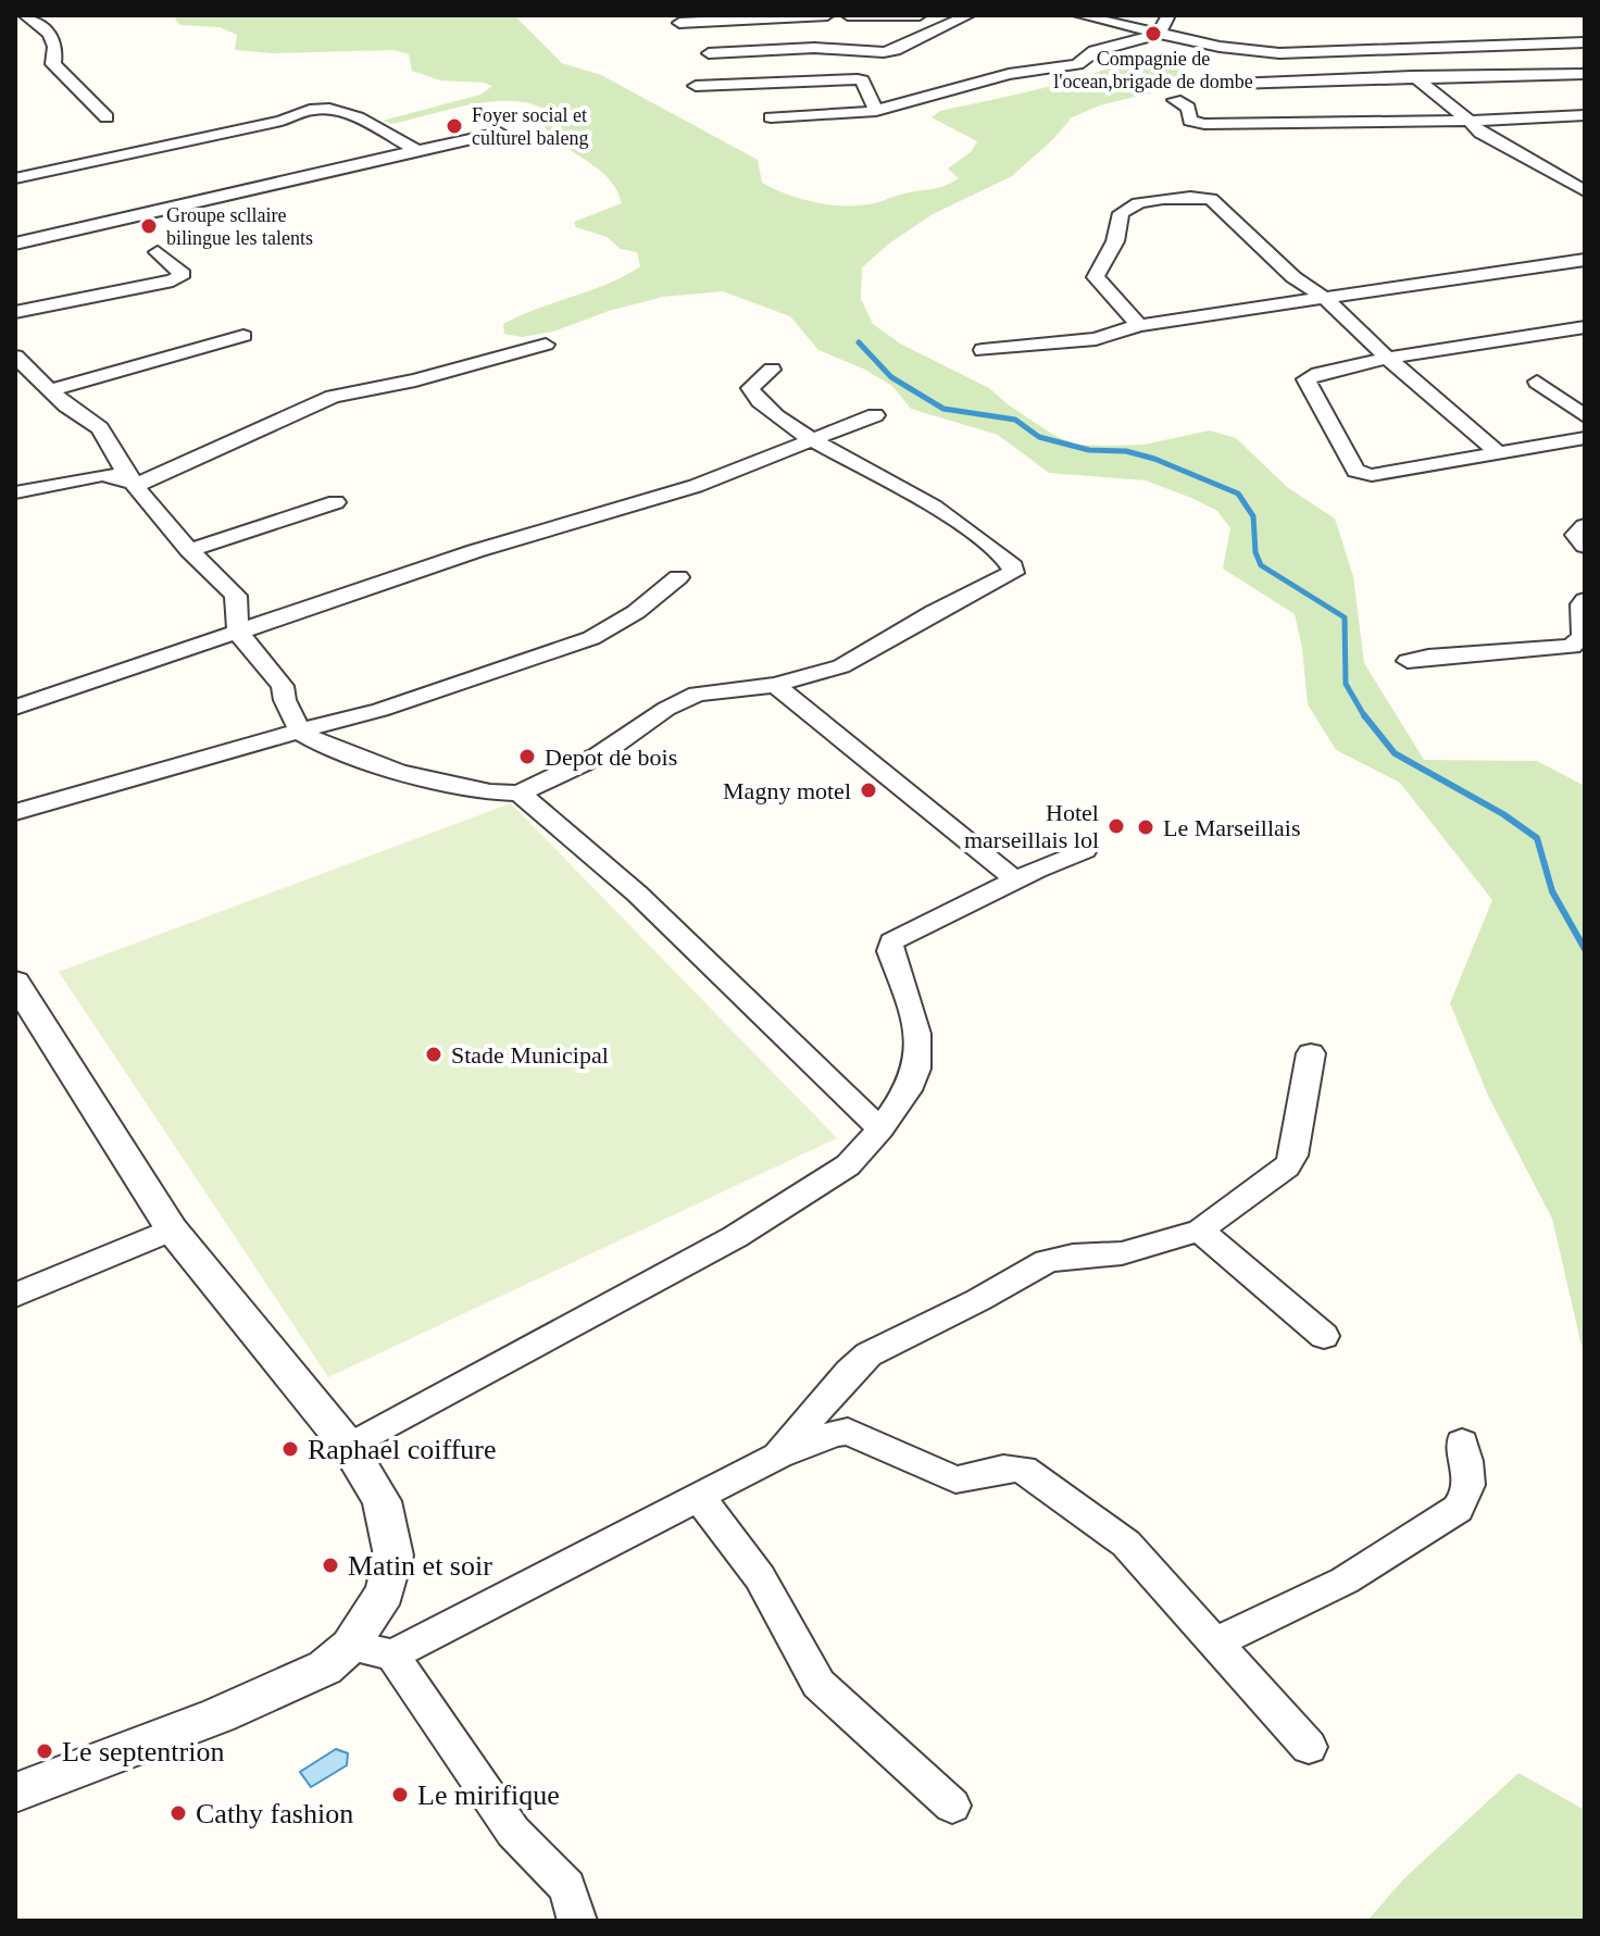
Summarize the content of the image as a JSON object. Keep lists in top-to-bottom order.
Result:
{
  "places": [
    "Compagnie de l'ocean,brigade de dombe",
    "Foyer social et culturel baleng",
    "Groupe scllaire bilingue les talents",
    "Depot de bois",
    "Magny motel",
    "Hotel marseillais lol",
    "Le Marseillais",
    "Stade Municipal",
    "Raphael coiffure",
    "Matin et soir",
    "Le septentrion",
    "Le mirifique",
    "Cathy fashion"
  ]
}
